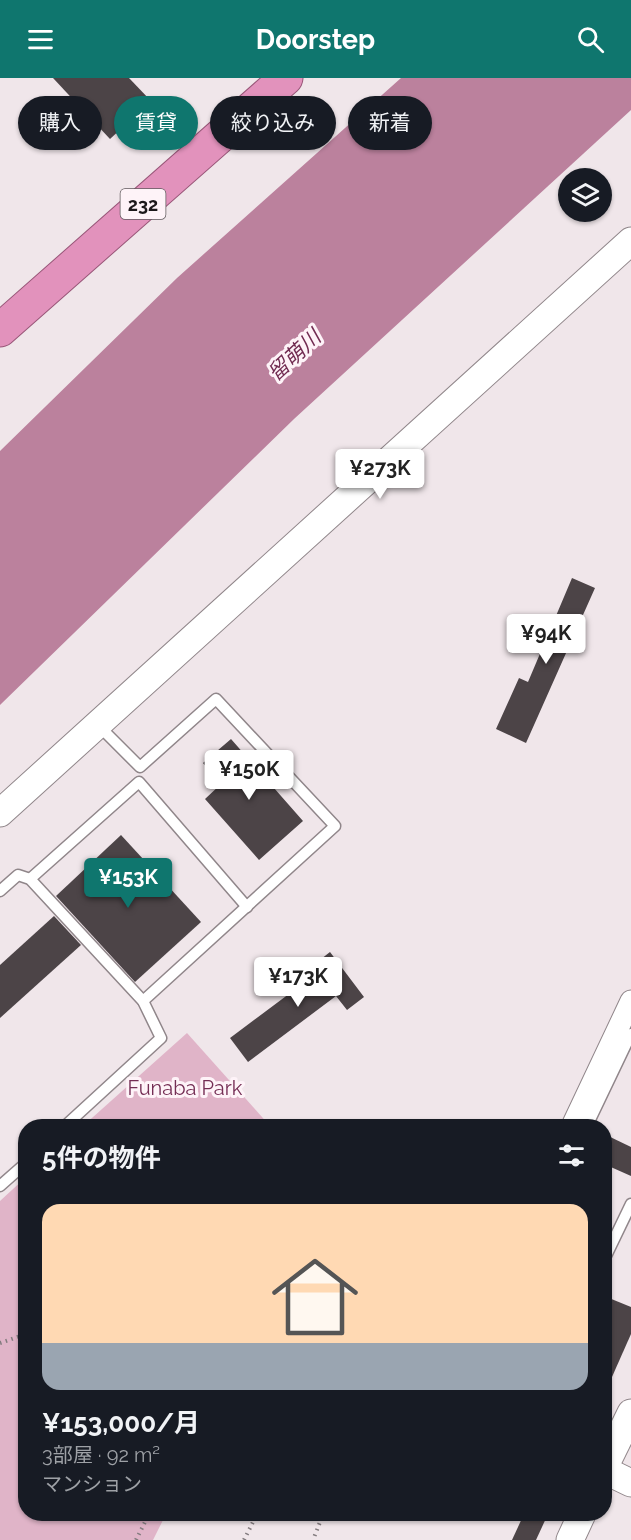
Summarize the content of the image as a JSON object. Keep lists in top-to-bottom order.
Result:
{
  "streets": {
    "highway": ["232"]
  },
  "water": ["留萌川"],
  "parks": ["Funaba Park"],
  "page": {
    "header": "Doorstep",
    "chip": [
      "購入",
      "賃貸",
      "絞り込み",
      "新着"
    ],
    "price": [
      "¥273K",
      "¥94K",
      "¥150K",
      "¥153K",
      "¥173K"
    ],
    "heading": "5件の物件",
    "list": [
      {
        "name": "¥153,000/月",
        "note": "3部屋 · 92 m² · マンション"
      }
    ]
  }
}
